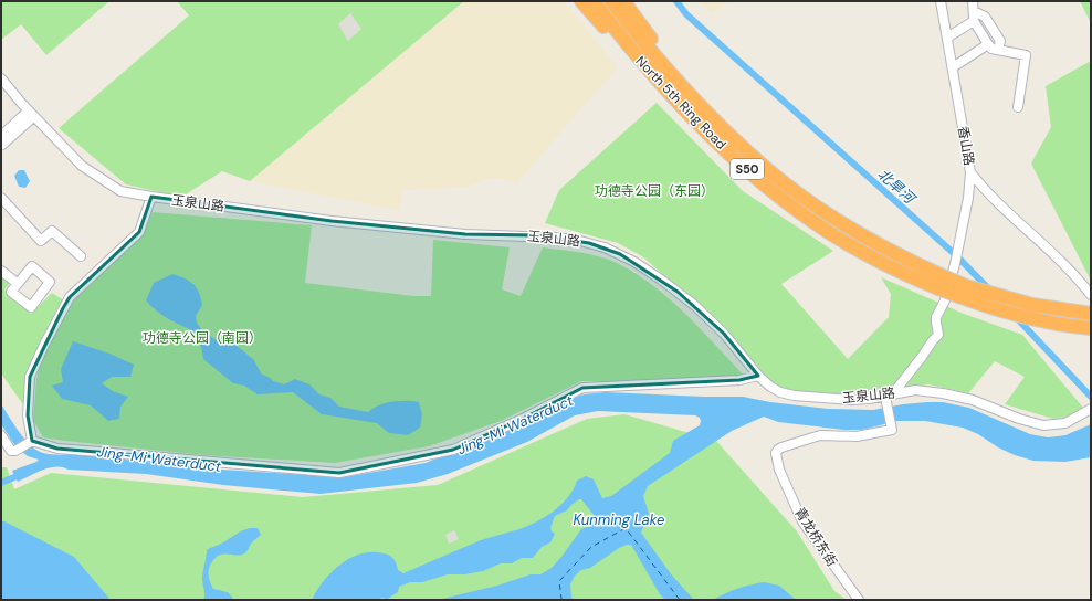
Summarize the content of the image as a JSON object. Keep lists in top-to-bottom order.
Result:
{
  "streets": {
    "highway": ["North 5th Ring Road", "S50"],
    "street": ["香山路", "玉泉山路", "青龙桥东街"]
  },
  "crossings": [
    ["玉泉山路", "青龙桥东街"]
  ],
  "water": ["北旱河", "Jing-Mi Waterduct", "Kunming Lake"],
  "parks": ["功德寺公园（东园）", "功德寺公园（南园）"]
}
